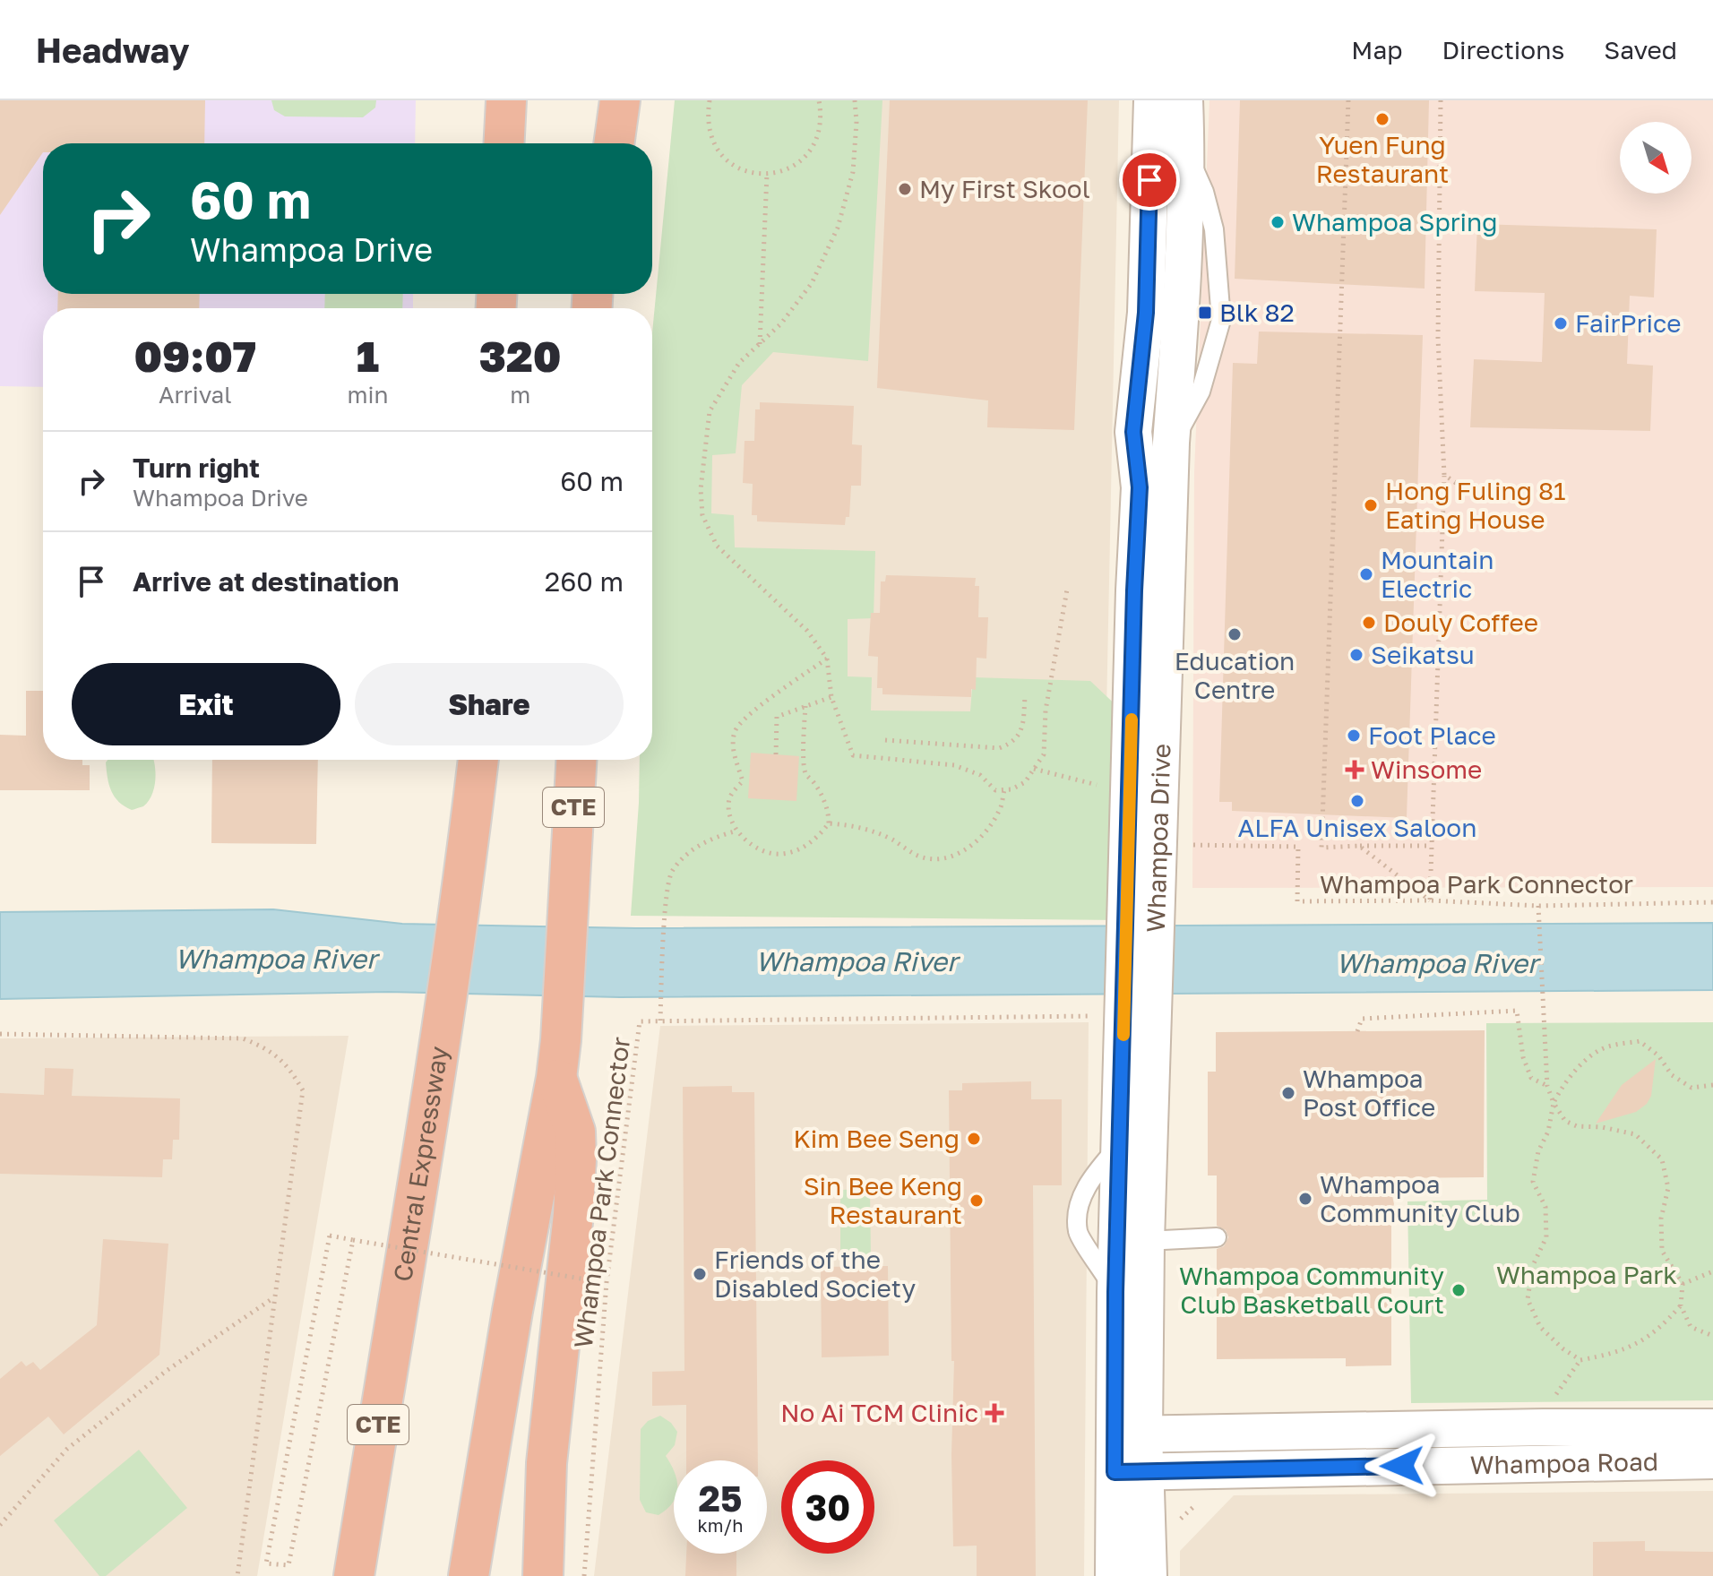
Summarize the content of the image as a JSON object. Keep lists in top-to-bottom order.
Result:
{
  "streets": {
    "highway": ["CTE", "Central Expressway"],
    "street": ["Whampoa Drive", "Whampoa Road"],
    "path": ["Whampoa Park Connector"]
  },
  "crossings": [
    ["Whampoa Drive", "Whampoa Road"]
  ],
  "water": ["Whampoa River"],
  "parks": ["Whampoa Park"],
  "places": {
    "other": [
      "Yuen Fung Restaurant",
      "My First Skool",
      "Whampoa Spring",
      "FairPrice",
      "Hong Fuling 81 Eating House",
      "Mountain Electric",
      "Douly Coffee",
      "Education Centre",
      "Seikatsu",
      "Foot Place",
      "ALFA Unisex Saloon",
      "Whampoa Post Office",
      "Kim Bee Seng",
      "Whampoa Community Club",
      "Sin Bee Keng Restaurant",
      "Friends of the Disabled Society",
      "Whampoa Community Club Basketball Court"
    ],
    "transit": ["Blk 82"],
    "health": ["Winsome", "No Ai TCM Clinic"]
  },
  "north": "bottom right",
  "page": {
    "header": "Headway",
    "nav": ["Map", "Directions", "Saved"],
    "turn": ["60 m", "Whampoa Drive"],
    "eta": [
      "09:07",
      "Arrival",
      "1",
      "min",
      "320",
      "m"
    ],
    "list": [
      {
        "name": "Turn right",
        "note": "Whampoa Drive",
        "value": "60 m"
      },
      {
        "name": "Arrive at destination",
        "value": "260 m"
      }
    ],
    "buttons": ["Exit", "Share"],
    "speed": "25 km/h",
    "limit": "30"
  }
}
